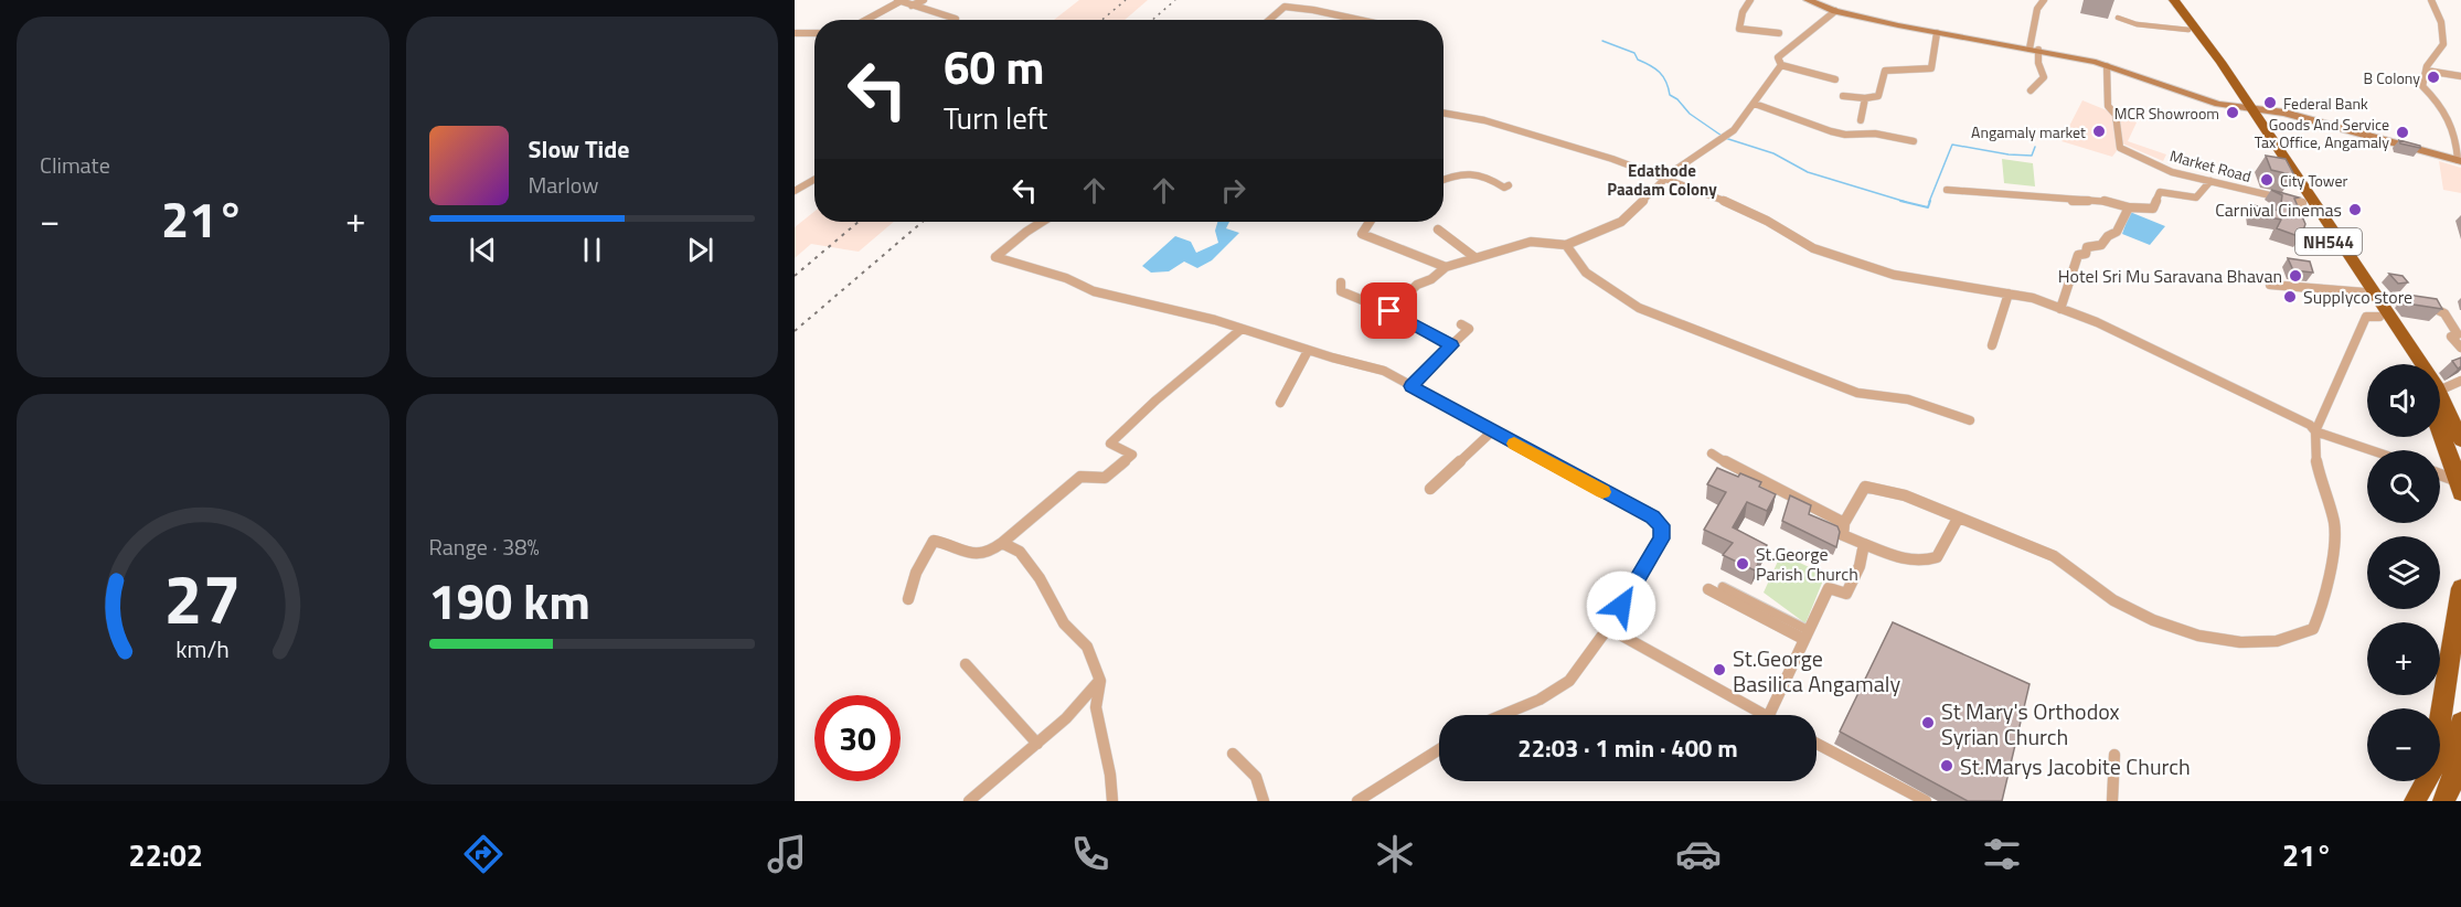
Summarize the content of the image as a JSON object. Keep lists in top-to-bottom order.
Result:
{
  "streets": {
    "highway": ["NH544"],
    "street": ["Market Road"]
  },
  "crossings": [
    ["Market Road", "NH544"]
  ],
  "districts": ["Edathode Paadam Colony"],
  "places": [
    "B Colony",
    "Federal Bank",
    "MCR Showroom",
    "Angamaly market",
    "Goods And Service Tax Office, Angamaly",
    "City Tower",
    "Carnival Cinemas",
    "Hotel Sri Mu Saravana Bhavan",
    "Supplyco store",
    "St.George Parish Church",
    "St.George Basilica Angamaly",
    "St Mary's Orthodox Syrian Church",
    "St.Marys Jacobite Church"
  ],
  "page": {
    "tile": [
      "Climate",
      ["Range · 38%", "190 km"]
    ],
    "turn": ["60 m", "Turn left"],
    "song": ["Slow Tide", "Marlow"],
    "heat": ["−", "21°", "+"],
    "map_buttons": ["+", "−"],
    "limit": "30",
    "trip": "22:03 · 1 min · 400 m",
    "tabs": ["22:02", "21°"],
    "gauge": ["27", "km/h"]
  }
}
